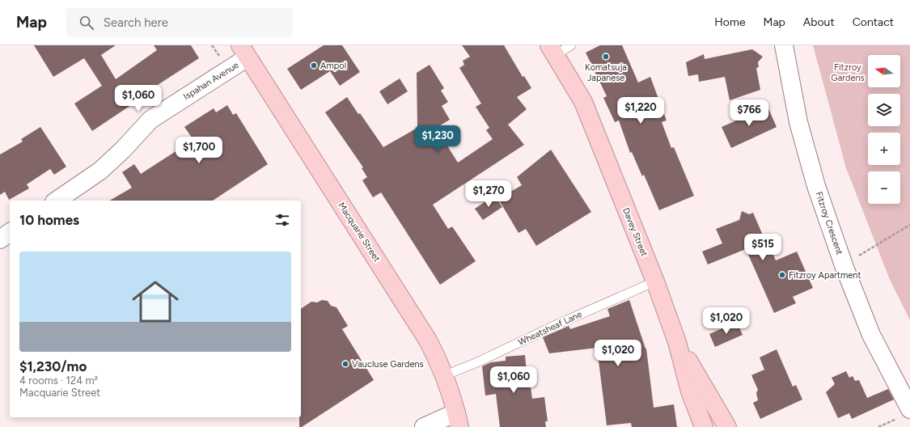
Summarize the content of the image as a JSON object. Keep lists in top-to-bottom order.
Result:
{
  "streets": {
    "highway": ["Macquarie Street", "Davey Street"],
    "street": ["Ispahan Avenue", "Fitzroy Crescent"],
    "lane": ["Wheatsheaf Lane"]
  },
  "crossings": [
    ["Ispahan Avenue", "Macquarie Street"],
    ["Macquarie Street", "Wheatsheaf Lane"],
    ["Davey Street", "Wheatsheaf Lane"]
  ],
  "parks": ["Fitzroy Gardens"],
  "places": [
    "Komatsuja Japanese",
    "Ampol",
    "Fitzroy Apartment",
    "Vaucluse Gardens"
  ],
  "north": "left",
  "page": {
    "header": "Map",
    "search": "Search here",
    "nav": [
      "Home",
      "Map",
      "About",
      "Contact"
    ],
    "map_buttons": ["+", "−"],
    "price": [
      "$1,060",
      "$1,220",
      "$766",
      "$1,230",
      "$1,700",
      "$1,270",
      "$515",
      "$1,020",
      "$1,020",
      "$1,060"
    ],
    "heading": "10 homes",
    "list": [
      {
        "name": "$1,230/mo",
        "note": "4 rooms · 124 m² · Macquarie Street"
      }
    ]
  }
}
